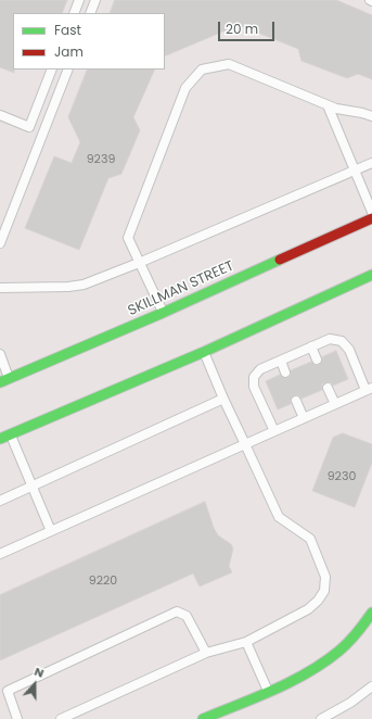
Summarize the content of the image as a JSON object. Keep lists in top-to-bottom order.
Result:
{
  "streets": {
    "main road": ["SKILLMAN STREET"]
  },
  "house_numbers": ["9239", "9230", "9220"],
  "legend": ["Fast", "Jam"],
  "scale_bar": "20 m",
  "north": "top"
}
